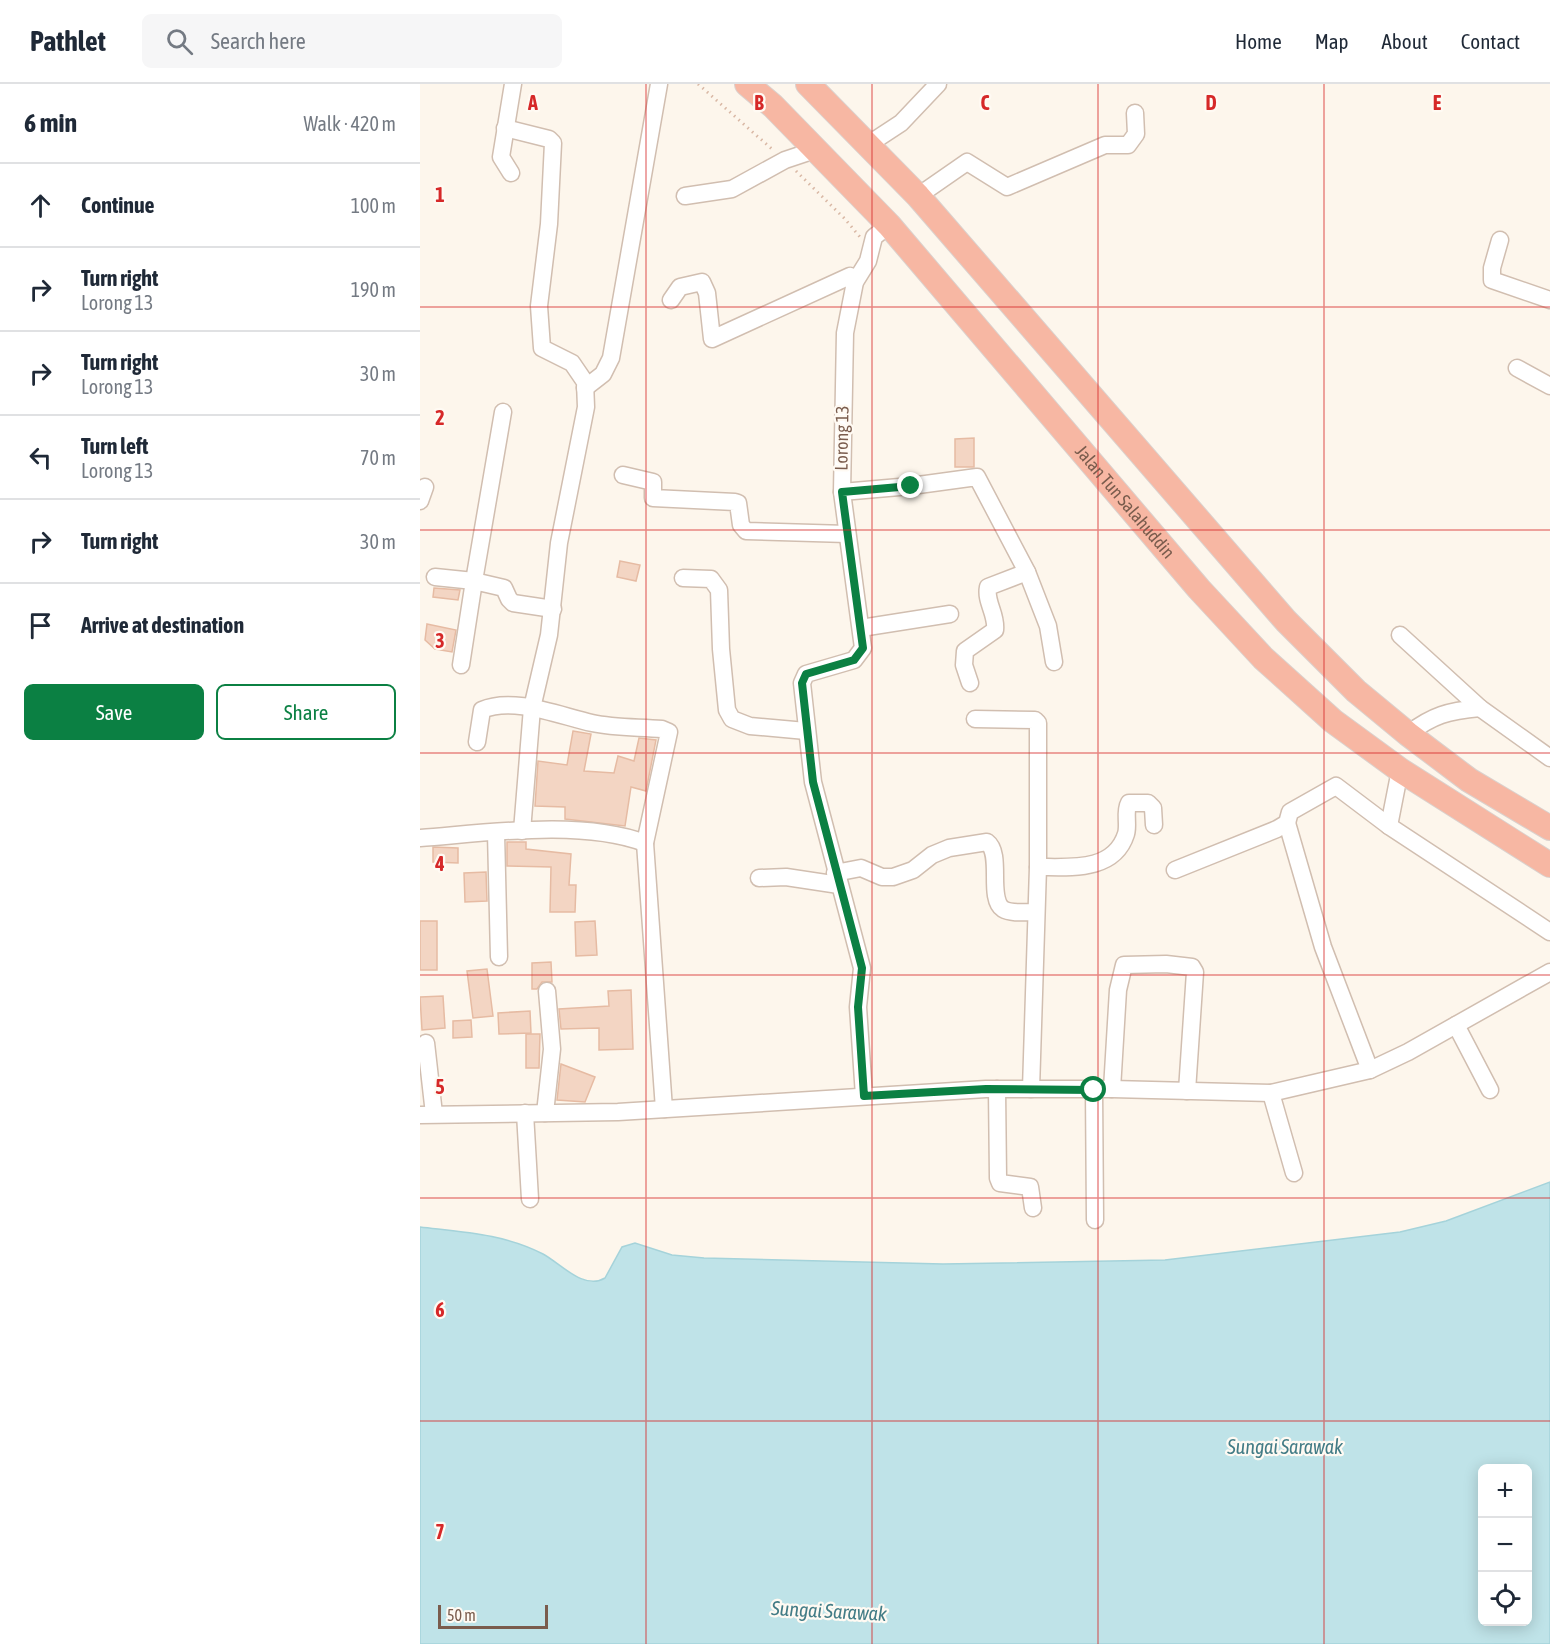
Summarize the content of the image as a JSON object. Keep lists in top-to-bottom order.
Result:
{
  "streets": {
    "highway": ["Jalan Tun Salahuddin"],
    "street": ["Lorong 13"]
  },
  "crossings": [
    ["Lorong 13", "Jalan Tun Salahuddin"]
  ],
  "water": ["Sungai Sarawak"],
  "scale_bar": "50 m",
  "page": {
    "header": "Pathlet",
    "search": "Search here",
    "nav": [
      "Home",
      "Map",
      "About",
      "Contact"
    ],
    "heading": ["6 min", "Walk · 420 m"],
    "list": [
      ["Continue", "100 m"],
      ["Turn right", "Lorong 13", "190 m"],
      ["Turn right", "Lorong 13", "30 m"],
      ["Turn left", "Lorong 13", "70 m"],
      ["Turn right", "30 m"],
      "Arrive at destination"
    ],
    "buttons": ["Save", "Share"],
    "map_buttons": ["+", "−"],
    "scale": "50 m"
  },
  "grid": {
    "columns": [
      "A",
      "B",
      "C",
      "D",
      "E"
    ],
    "rows": [
      "1",
      "2",
      "3",
      "4",
      "5",
      "6",
      "7"
    ]
  }
}
